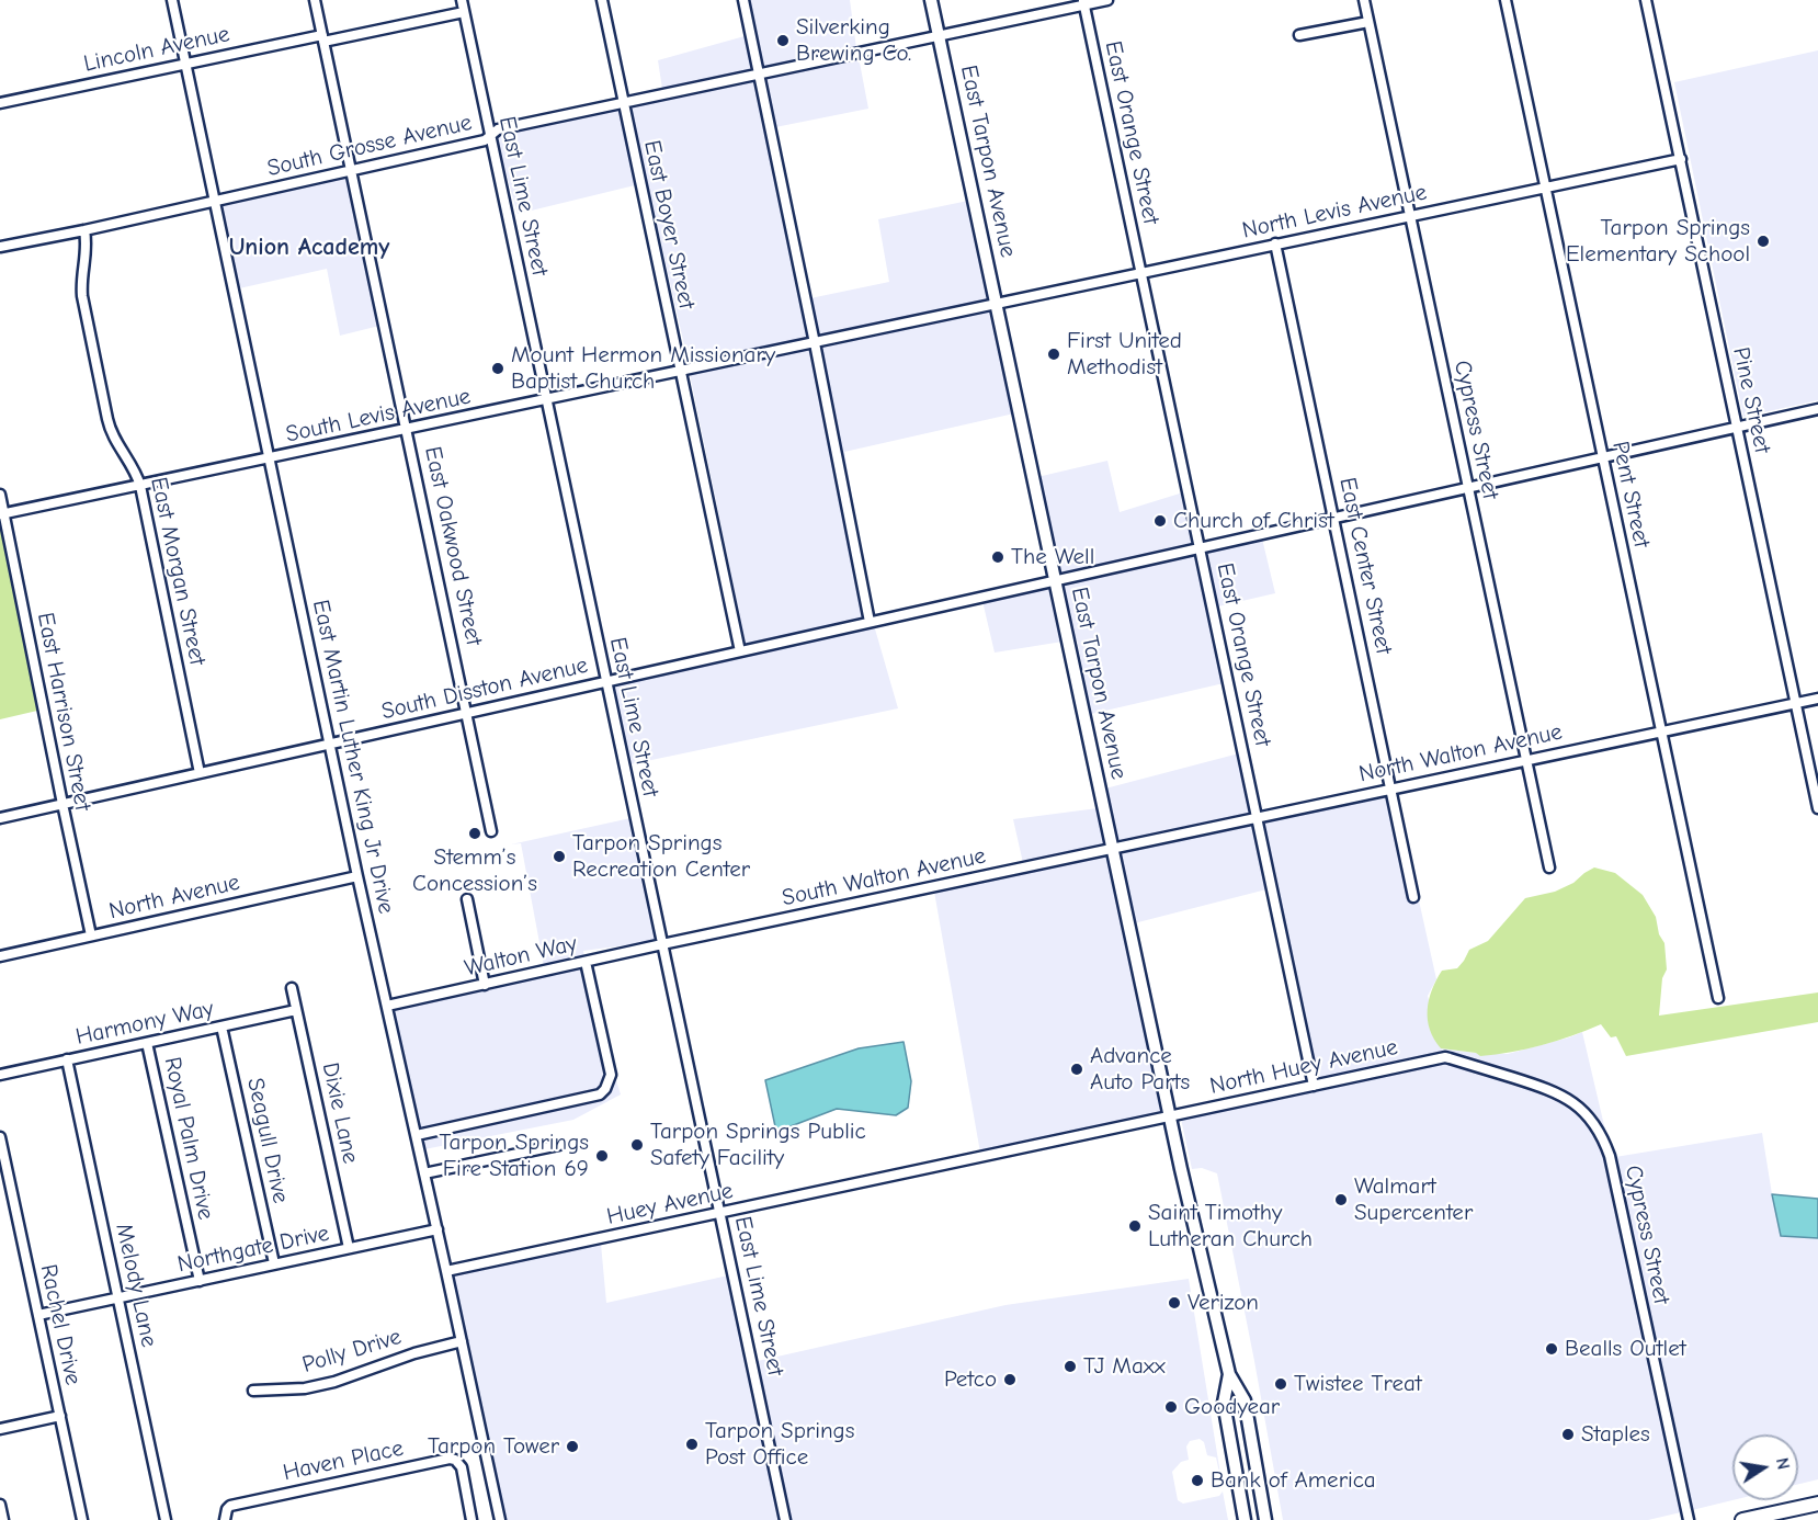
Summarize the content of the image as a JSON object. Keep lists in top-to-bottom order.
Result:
{
  "streets": {
    "main road": ["East Tarpon Avenue"],
    "street": [
      "Lincoln Avenue",
      "East Orange Street",
      "South Grosse Avenue",
      "East Lime Street",
      "North Levis Avenue",
      "East Boyer Street",
      "Pine Street",
      "South Levis Avenue",
      "Cypress Street",
      "Pent Street",
      "East Oakwood Street",
      "East Center Street",
      "East Morgan Street",
      "South Disston Avenue",
      "East Harrison Street",
      "North Walton Avenue",
      "East Martin Luther King Jr Drive",
      "South Walton Avenue",
      "North Avenue",
      "Walton Way",
      "Harmony Way",
      "North Huey Avenue",
      "Dixie Lane",
      "Royal Palm Drive",
      "Seagull Drive",
      "Huey Avenue",
      "Northgate Drive",
      "Melody Lane",
      "Rachel Drive",
      "Polly Drive",
      "Haven Place"
    ]
  },
  "crossings": [
    ["Lincoln Avenue", "East Lime Street"],
    ["Lincoln Avenue", "East Oakwood Street"],
    ["Lincoln Avenue", "East Martin Luther King Jr Drive"],
    ["East Orange Street", "South Grosse Avenue"],
    ["East Orange Street", "North Levis Avenue"],
    ["East Orange Street", "South Disston Avenue"],
    ["East Orange Street", "North Walton Avenue"],
    ["East Orange Street", "North Huey Avenue"],
    ["South Grosse Avenue", "East Tarpon Avenue"],
    ["South Grosse Avenue", "East Lime Street"],
    ["South Grosse Avenue", "East Boyer Street"],
    ["South Grosse Avenue", "East Oakwood Street"],
    ["South Grosse Avenue", "East Morgan Street"],
    ["South Grosse Avenue", "East Martin Luther King Jr Drive"],
    ["East Tarpon Avenue", "North Levis Avenue"],
    ["East Tarpon Avenue", "South Levis Avenue"],
    ["East Tarpon Avenue", "South Disston Avenue"],
    ["East Tarpon Avenue", "North Walton Avenue"],
    ["East Tarpon Avenue", "South Walton Avenue"],
    ["East Tarpon Avenue", "North Huey Avenue"],
    ["East Lime Street", "South Levis Avenue"],
    ["East Lime Street", "South Disston Avenue"],
    ["East Lime Street", "South Walton Avenue"],
    ["East Lime Street", "Walton Way"],
    ["East Lime Street", "Huey Avenue"],
    ["North Levis Avenue", "Pine Street"],
    ["North Levis Avenue", "South Levis Avenue"],
    ["North Levis Avenue", "Cypress Street"],
    ["North Levis Avenue", "Pent Street"],
    ["North Levis Avenue", "East Center Street"],
    ["East Boyer Street", "South Levis Avenue"],
    ["East Boyer Street", "South Disston Avenue"],
    ["Pine Street", "South Disston Avenue"],
    ["Pine Street", "North Walton Avenue"],
    ["South Levis Avenue", "East Oakwood Street"],
    ["South Levis Avenue", "East Morgan Street"],
    ["South Levis Avenue", "East Harrison Street"],
    ["South Levis Avenue", "East Martin Luther King Jr Drive"],
    ["Cypress Street", "South Disston Avenue"],
    ["Cypress Street", "North Walton Avenue"],
    ["Cypress Street", "North Huey Avenue"],
    ["Pent Street", "South Disston Avenue"],
    ["Pent Street", "North Walton Avenue"],
    ["East Oakwood Street", "South Disston Avenue"],
    ["East Center Street", "South Disston Avenue"],
    ["East Center Street", "North Walton Avenue"],
    ["East Morgan Street", "South Disston Avenue"],
    ["South Disston Avenue", "East Harrison Street"],
    ["South Disston Avenue", "East Martin Luther King Jr Drive"],
    ["East Harrison Street", "North Avenue"],
    ["North Walton Avenue", "South Walton Avenue"],
    ["East Martin Luther King Jr Drive", "North Avenue"],
    ["East Martin Luther King Jr Drive", "Walton Way"],
    ["East Martin Luther King Jr Drive", "Huey Avenue"],
    ["East Martin Luther King Jr Drive", "Northgate Drive"],
    ["East Martin Luther King Jr Drive", "Polly Drive"],
    ["South Walton Avenue", "Walton Way"],
    ["Harmony Way", "Dixie Lane"],
    ["Harmony Way", "Royal Palm Drive"],
    ["Harmony Way", "Seagull Drive"],
    ["Harmony Way", "Melody Lane"],
    ["North Huey Avenue", "Huey Avenue"],
    ["Dixie Lane", "Northgate Drive"],
    ["Royal Palm Drive", "Northgate Drive"],
    ["Seagull Drive", "Northgate Drive"],
    ["Northgate Drive", "Melody Lane"],
    ["Northgate Drive", "Rachel Drive"]
  ],
  "districts": ["Union Academy"],
  "places": [
    "Silverking Brewing Co.",
    "Tarpon Springs Elementary School",
    "First United Methodist",
    "Mount Hermon Missionary Baptist Church",
    "Church of Christ",
    "The Well",
    "Stemm’s Concession’s",
    "Tarpon Springs Recreation Center",
    "Advance Auto Parts",
    "Tarpon Springs Public Safety Facility",
    "Tarpon Springs Fire Station 69",
    "Walmart Supercenter",
    "Saint Timothy Lutheran Church",
    "Verizon",
    "Bealls Outlet",
    "TJ Maxx",
    "Petco",
    "Twistee Treat",
    "Goodyear",
    "Staples",
    "Tarpon Springs Post Office",
    "Tarpon Tower",
    "Bank of America"
  ],
  "north": "right"
}
